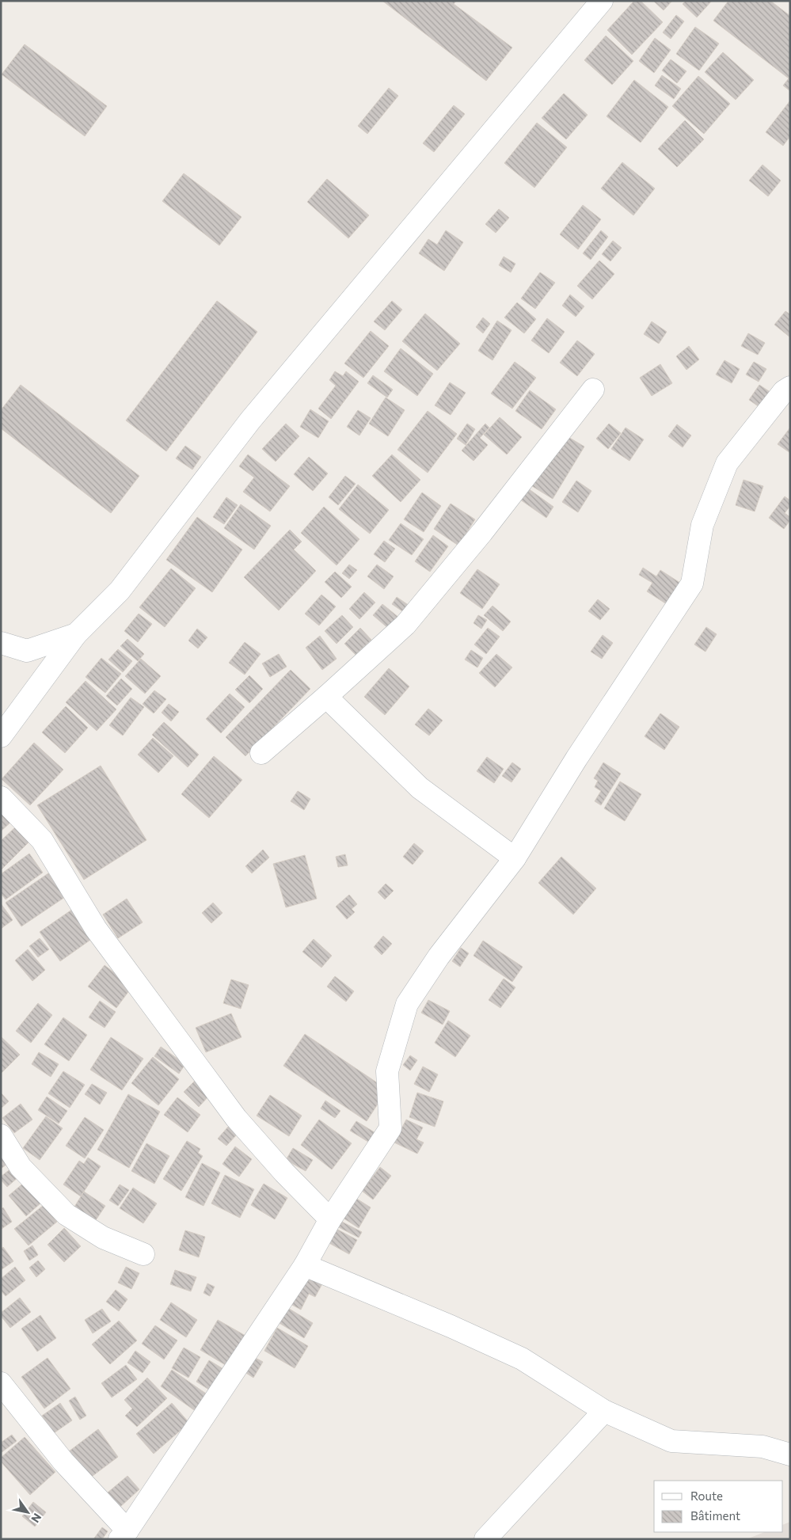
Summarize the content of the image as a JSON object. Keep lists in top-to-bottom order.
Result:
{
  "legend": ["Route", "Bâtiment"],
  "north": "bottom right"
}
